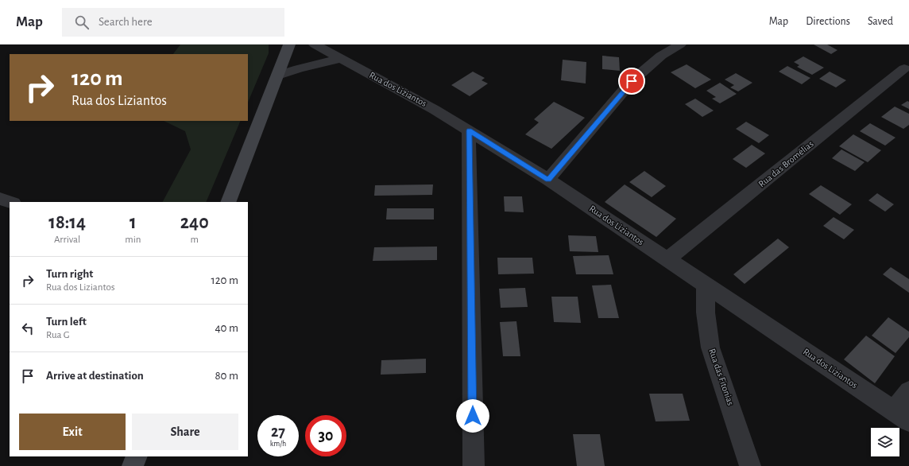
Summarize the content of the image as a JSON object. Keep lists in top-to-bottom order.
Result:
{
  "streets": {
    "street": ["Rua dos Liziantos", "Rua das Bromélias", "Rua das Fitonias"]
  },
  "crossings": [
    ["Rua dos Liziantos", "Rua das Bromélias"],
    ["Rua dos Liziantos", "Rua das Fitonias"]
  ],
  "page": {
    "header": "Map",
    "search": "Search here",
    "nav": ["Map", "Directions", "Saved"],
    "turn": ["120 m", "Rua dos Liziantos"],
    "eta": [
      "18:14",
      "Arrival",
      "1",
      "min",
      "240",
      "m"
    ],
    "list": [
      {
        "name": "Turn right",
        "note": "Rua dos Liziantos",
        "value": "120 m"
      },
      {
        "name": "Turn left",
        "note": "Rua G",
        "value": "40 m"
      },
      {
        "name": "Arrive at destination",
        "value": "80 m"
      }
    ],
    "buttons": ["Exit", "Share"],
    "speed": "27 km/h",
    "limit": "30"
  }
}
